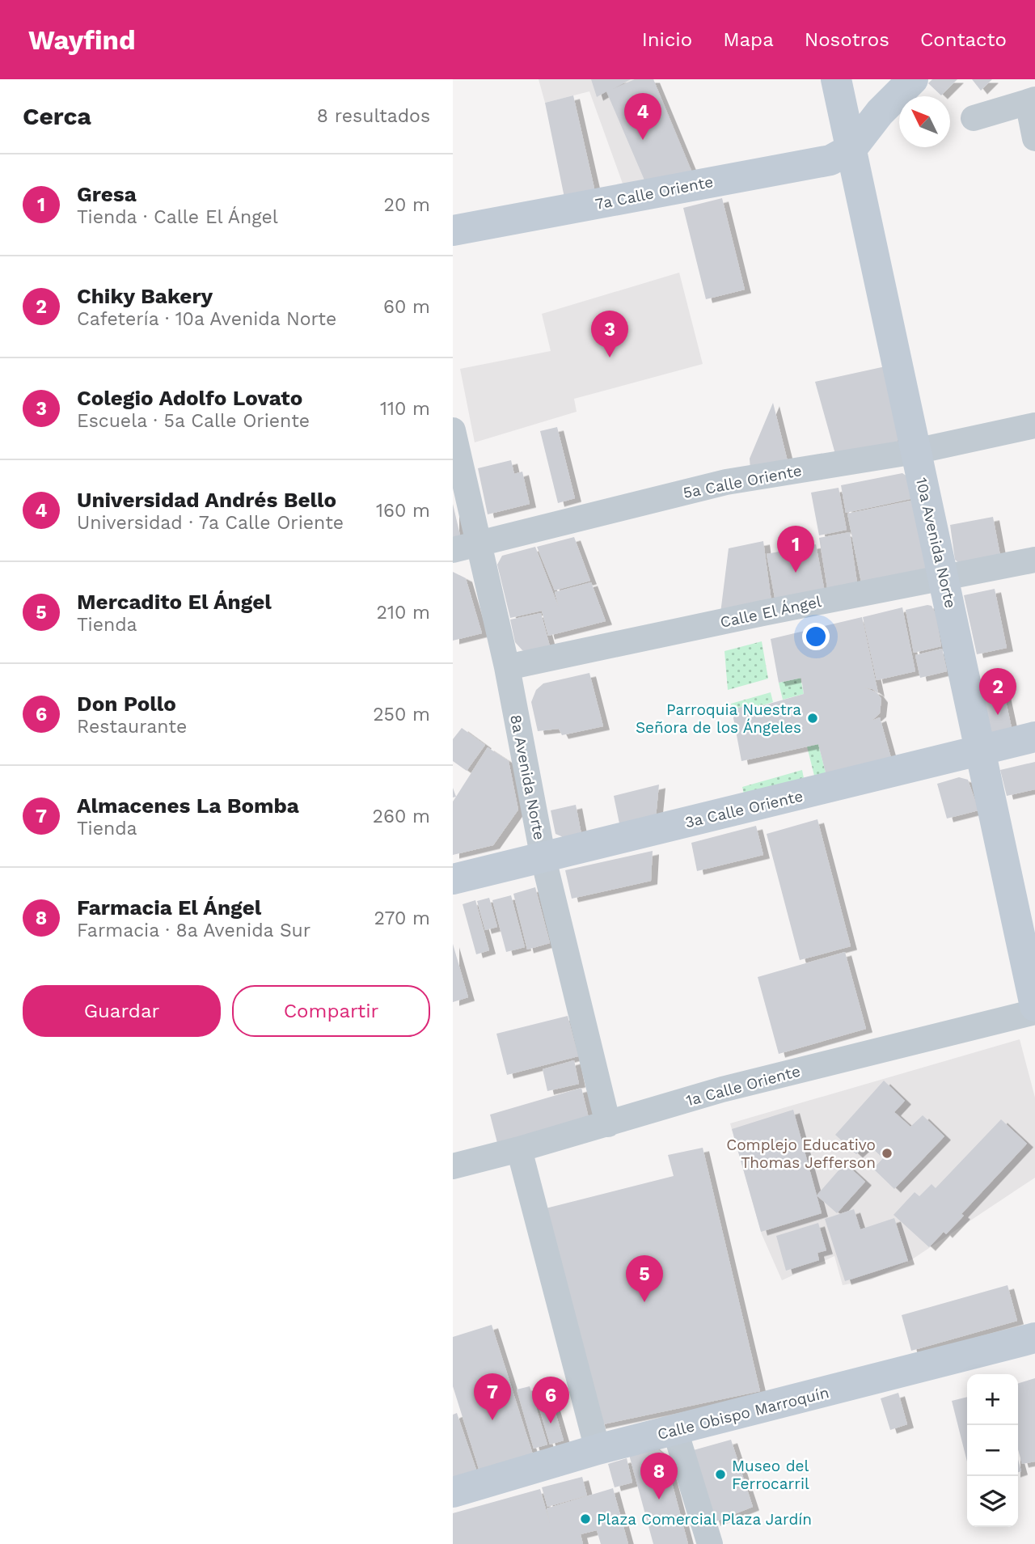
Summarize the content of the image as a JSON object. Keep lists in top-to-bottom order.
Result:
{
  "streets": {
    "main road": [
      "7a Calle Oriente",
      "10a Avenida Norte",
      "3a Calle Oriente",
      "Calle Obispo Marroquín"
    ],
    "street": [
      "5a Calle Oriente",
      "Calle El Ángel",
      "8a Avenida Norte",
      "1a Calle Oriente"
    ]
  },
  "crossings": [
    ["7a Calle Oriente", "10a Avenida Norte"],
    ["5a Calle Oriente", "10a Avenida Norte"],
    ["5a Calle Oriente", "8a Avenida Norte"],
    ["10a Avenida Norte", "Calle El Ángel"],
    ["10a Avenida Norte", "3a Calle Oriente"],
    ["Calle El Ángel", "8a Avenida Norte"],
    ["8a Avenida Norte", "3a Calle Oriente"],
    ["8a Avenida Norte", "1a Calle Oriente"]
  ],
  "places": [
    "Parroquia Nuestra Señora de los Ángeles",
    "Complejo Educativo Thomas Jefferson",
    "Museo del Ferrocarril",
    "Plaza Comercial Plaza Jardín"
  ],
  "north": "top left",
  "page": {
    "header": "Wayfind",
    "nav": [
      "Inicio",
      "Mapa",
      "Nosotros",
      "Contacto"
    ],
    "heading": ["Cerca", "8 resultados"],
    "pins": [
      "4",
      "3",
      "1",
      "2",
      "5",
      "7",
      "6",
      "8"
    ],
    "list": [
      {
        "mark": "1",
        "name": "Gresa",
        "note": "Tienda · Calle El Ángel",
        "value": "20 m"
      },
      {
        "mark": "2",
        "name": "Chiky Bakery",
        "note": "Cafetería · 10a Avenida Norte",
        "value": "60 m"
      },
      {
        "mark": "3",
        "name": "Colegio Adolfo Lovato",
        "note": "Escuela · 5a Calle Oriente",
        "value": "110 m"
      },
      {
        "mark": "4",
        "name": "Universidad Andrés Bello",
        "note": "Universidad · 7a Calle Oriente",
        "value": "160 m"
      },
      {
        "mark": "5",
        "name": "Mercadito El Ángel",
        "note": "Tienda",
        "value": "210 m"
      },
      {
        "mark": "6",
        "name": "Don Pollo",
        "note": "Restaurante",
        "value": "250 m"
      },
      {
        "mark": "7",
        "name": "Almacenes La Bomba",
        "note": "Tienda",
        "value": "260 m"
      },
      {
        "mark": "8",
        "name": "Farmacia El Ángel",
        "note": "Farmacia · 8a Avenida Sur",
        "value": "270 m"
      }
    ],
    "buttons": ["Guardar", "Compartir"],
    "map_buttons": ["+", "−"]
  }
}
